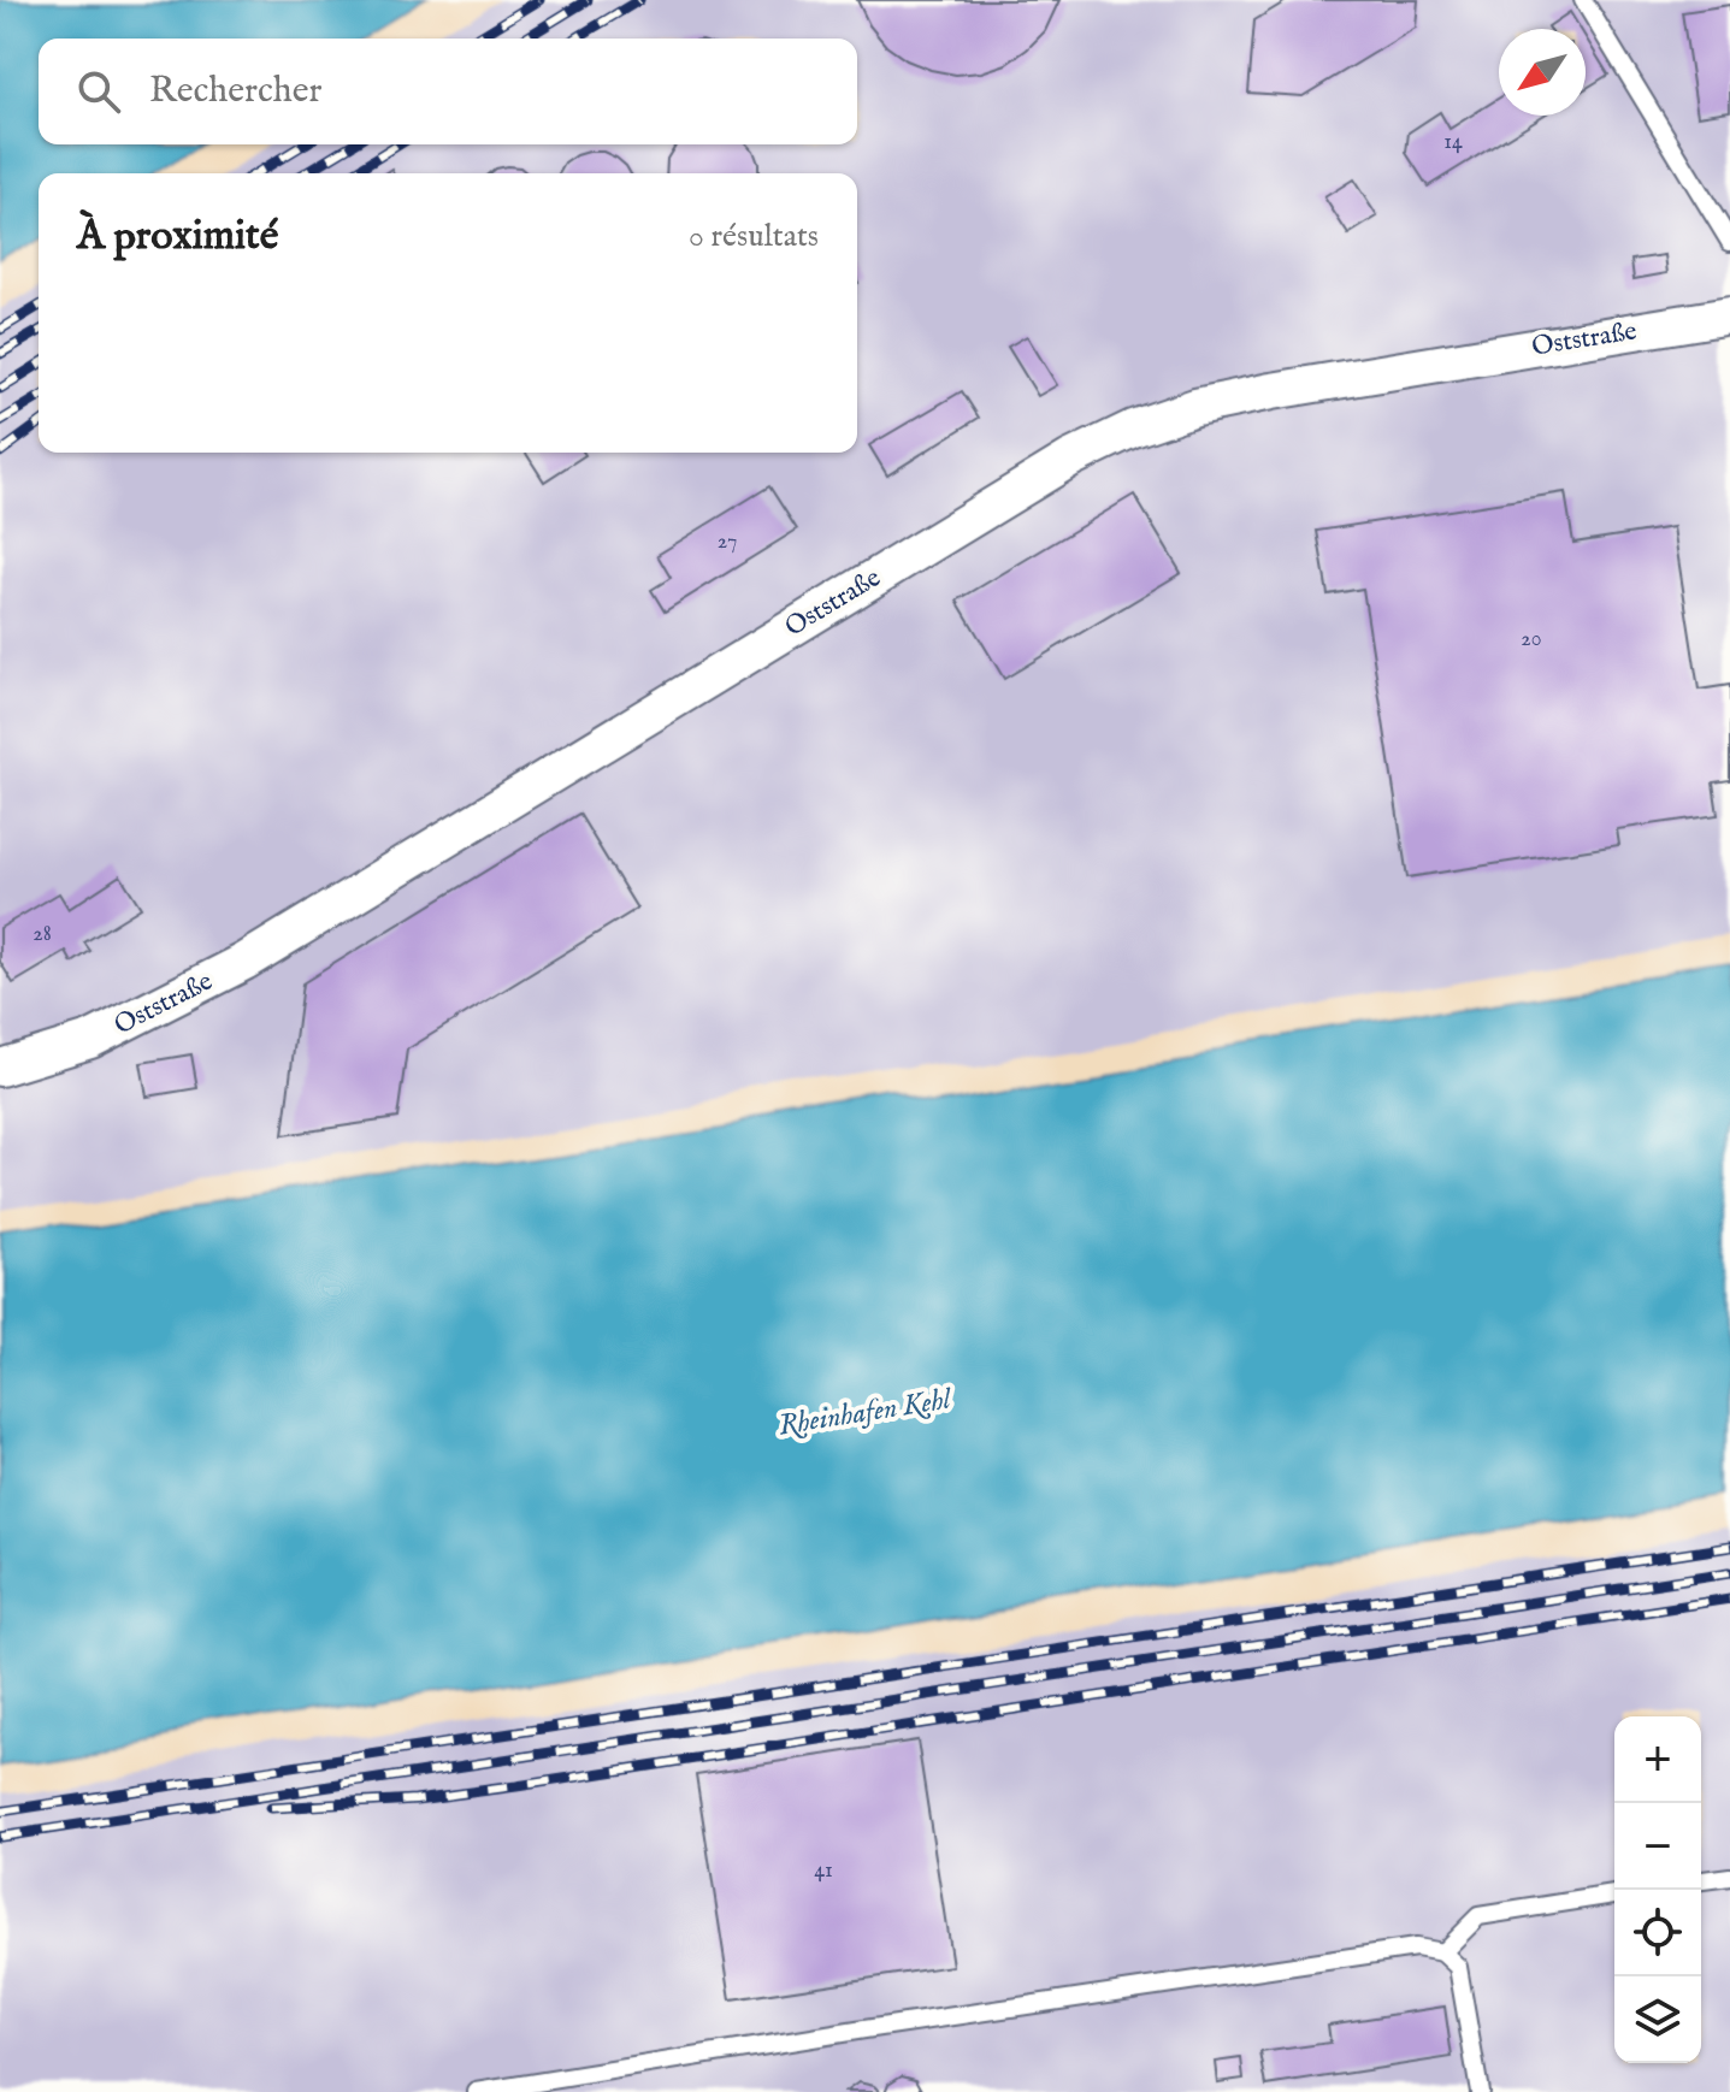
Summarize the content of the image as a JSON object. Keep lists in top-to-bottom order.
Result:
{
  "streets": {
    "street": ["Oststraße"]
  },
  "water": ["Rheinhafen Kehl"],
  "house_numbers": [
    "14",
    "27",
    "20",
    "28",
    "41"
  ],
  "north": "bottom left",
  "page": {
    "search": "Rechercher",
    "heading": ["À proximité", "0 résultats"],
    "map_buttons": ["+", "−"]
  }
}
